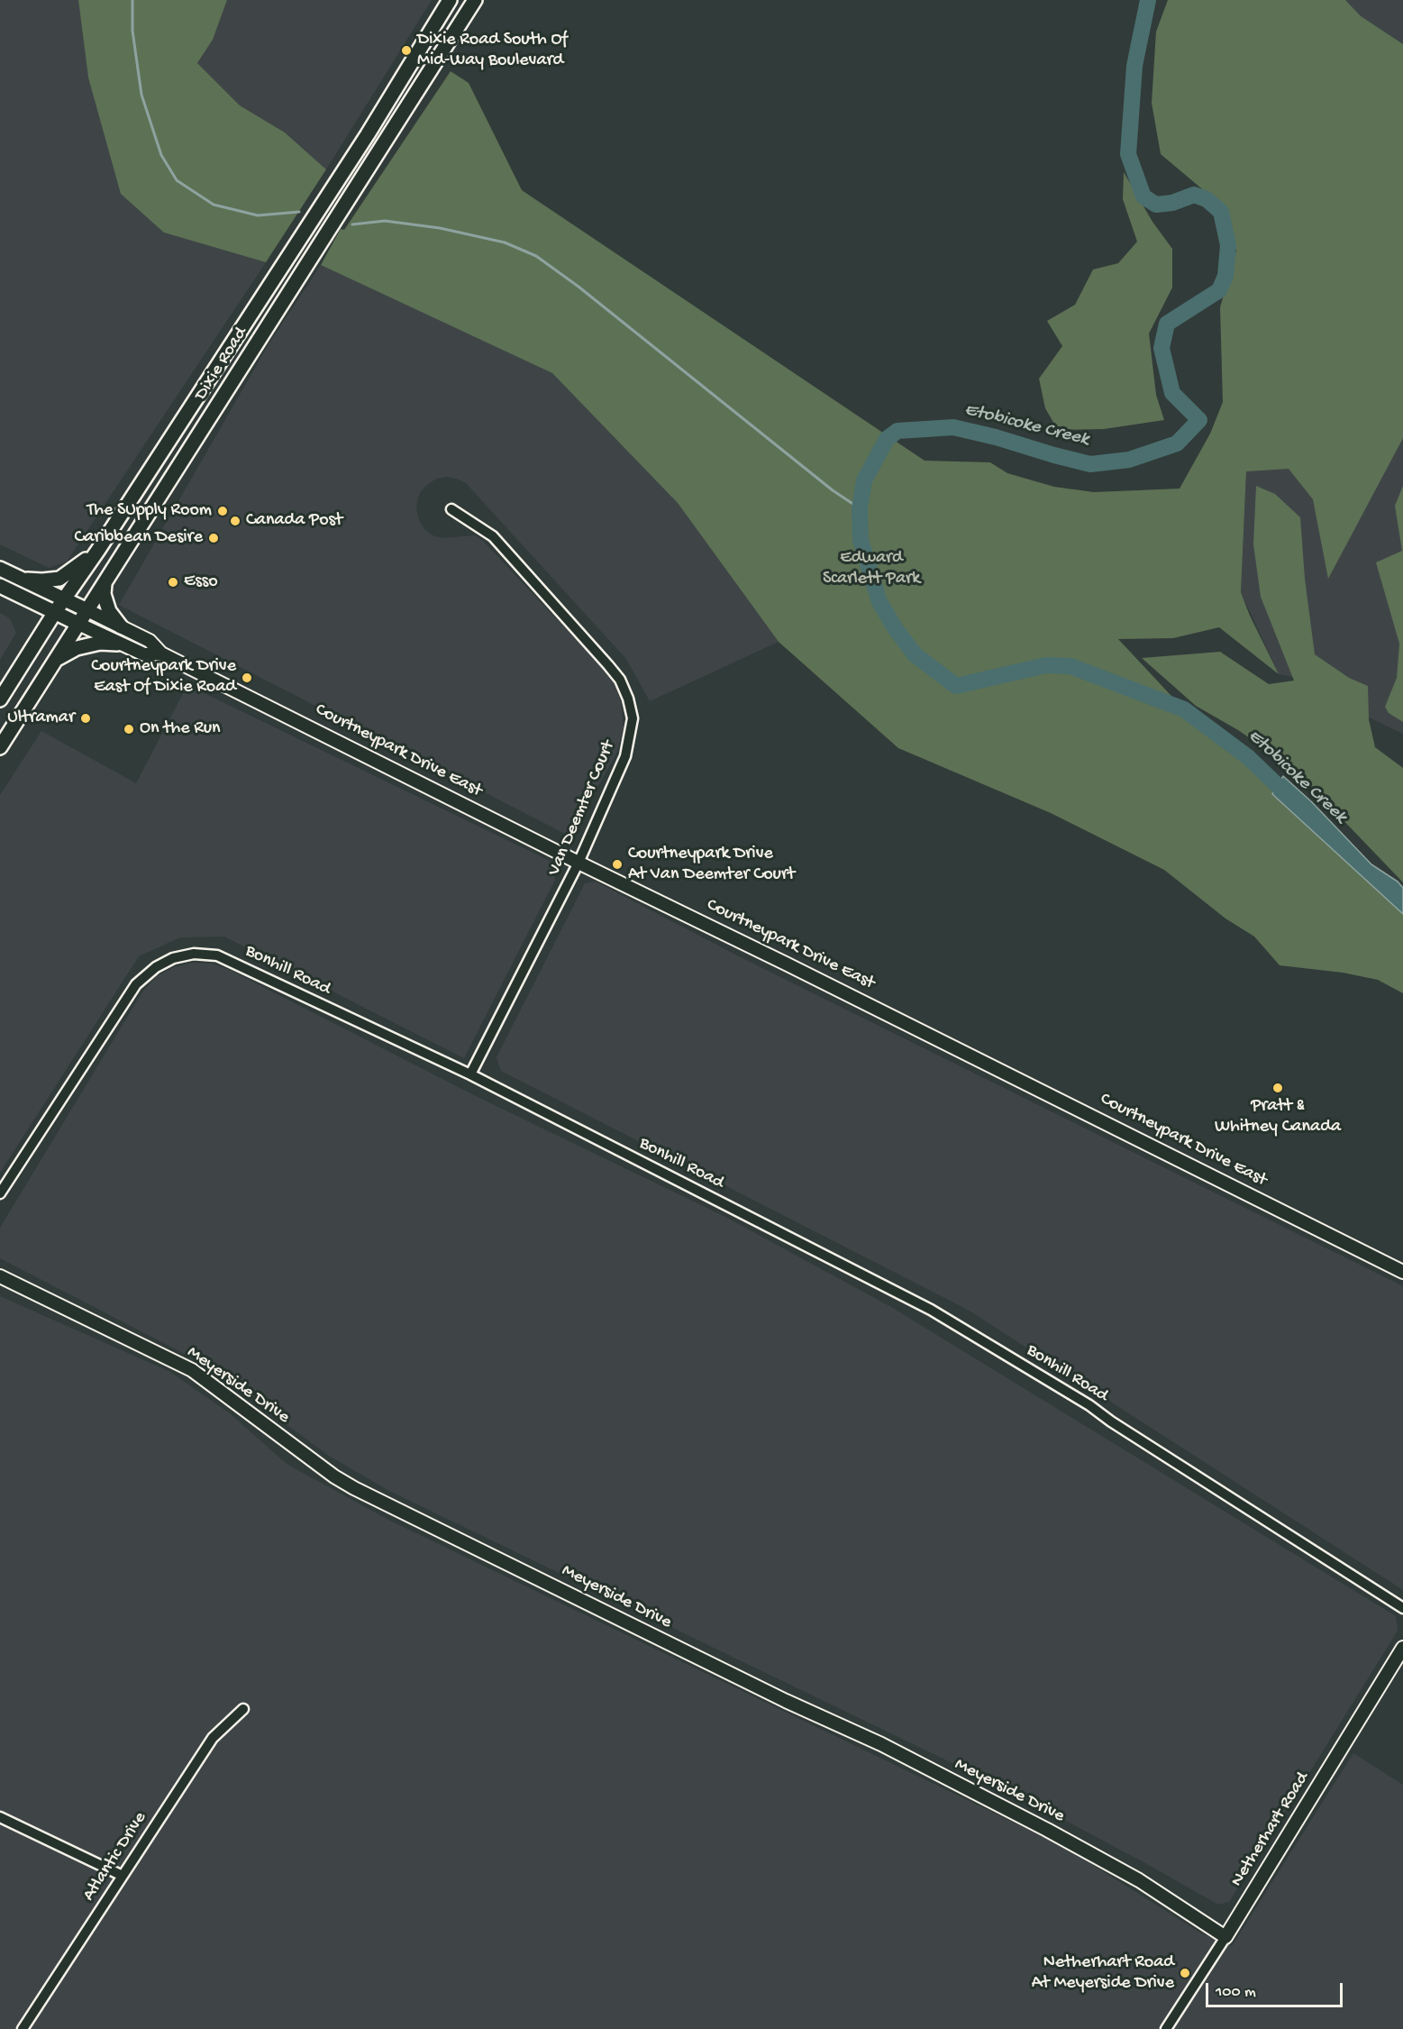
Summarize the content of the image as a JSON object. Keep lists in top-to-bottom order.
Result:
{
  "streets": {
    "main road": ["Dixie Road", "Courtneypark Drive East"],
    "street": [
      "Van Deemter Court",
      "Bonhill Road",
      "Meyerside Drive",
      "Netherhart Road",
      "Atlantic Drive"
    ]
  },
  "crossings": [
    ["Dixie Road", "Courtneypark Drive East"],
    ["Courtneypark Drive East", "Van Deemter Court"],
    ["Van Deemter Court", "Bonhill Road"],
    ["Meyerside Drive", "Netherhart Road"]
  ],
  "water": ["Etobicoke Creek"],
  "parks": ["Edward Scarlett Park"],
  "places": [
    "Dixie Road South Of Mid-Way Boulevard",
    "The SUpply Room",
    "Canada Post",
    "Caribbean Desire",
    "Esso",
    "Courtneypark Drive East Of Dixie Road",
    "Ultramar",
    "On the Run",
    "Courtneypark Drive At Van Deemter Court",
    "Pratt & Whitney Canada",
    "Netherhart Road At Meyerside Drive"
  ],
  "scale_bar": "100 m"
}
